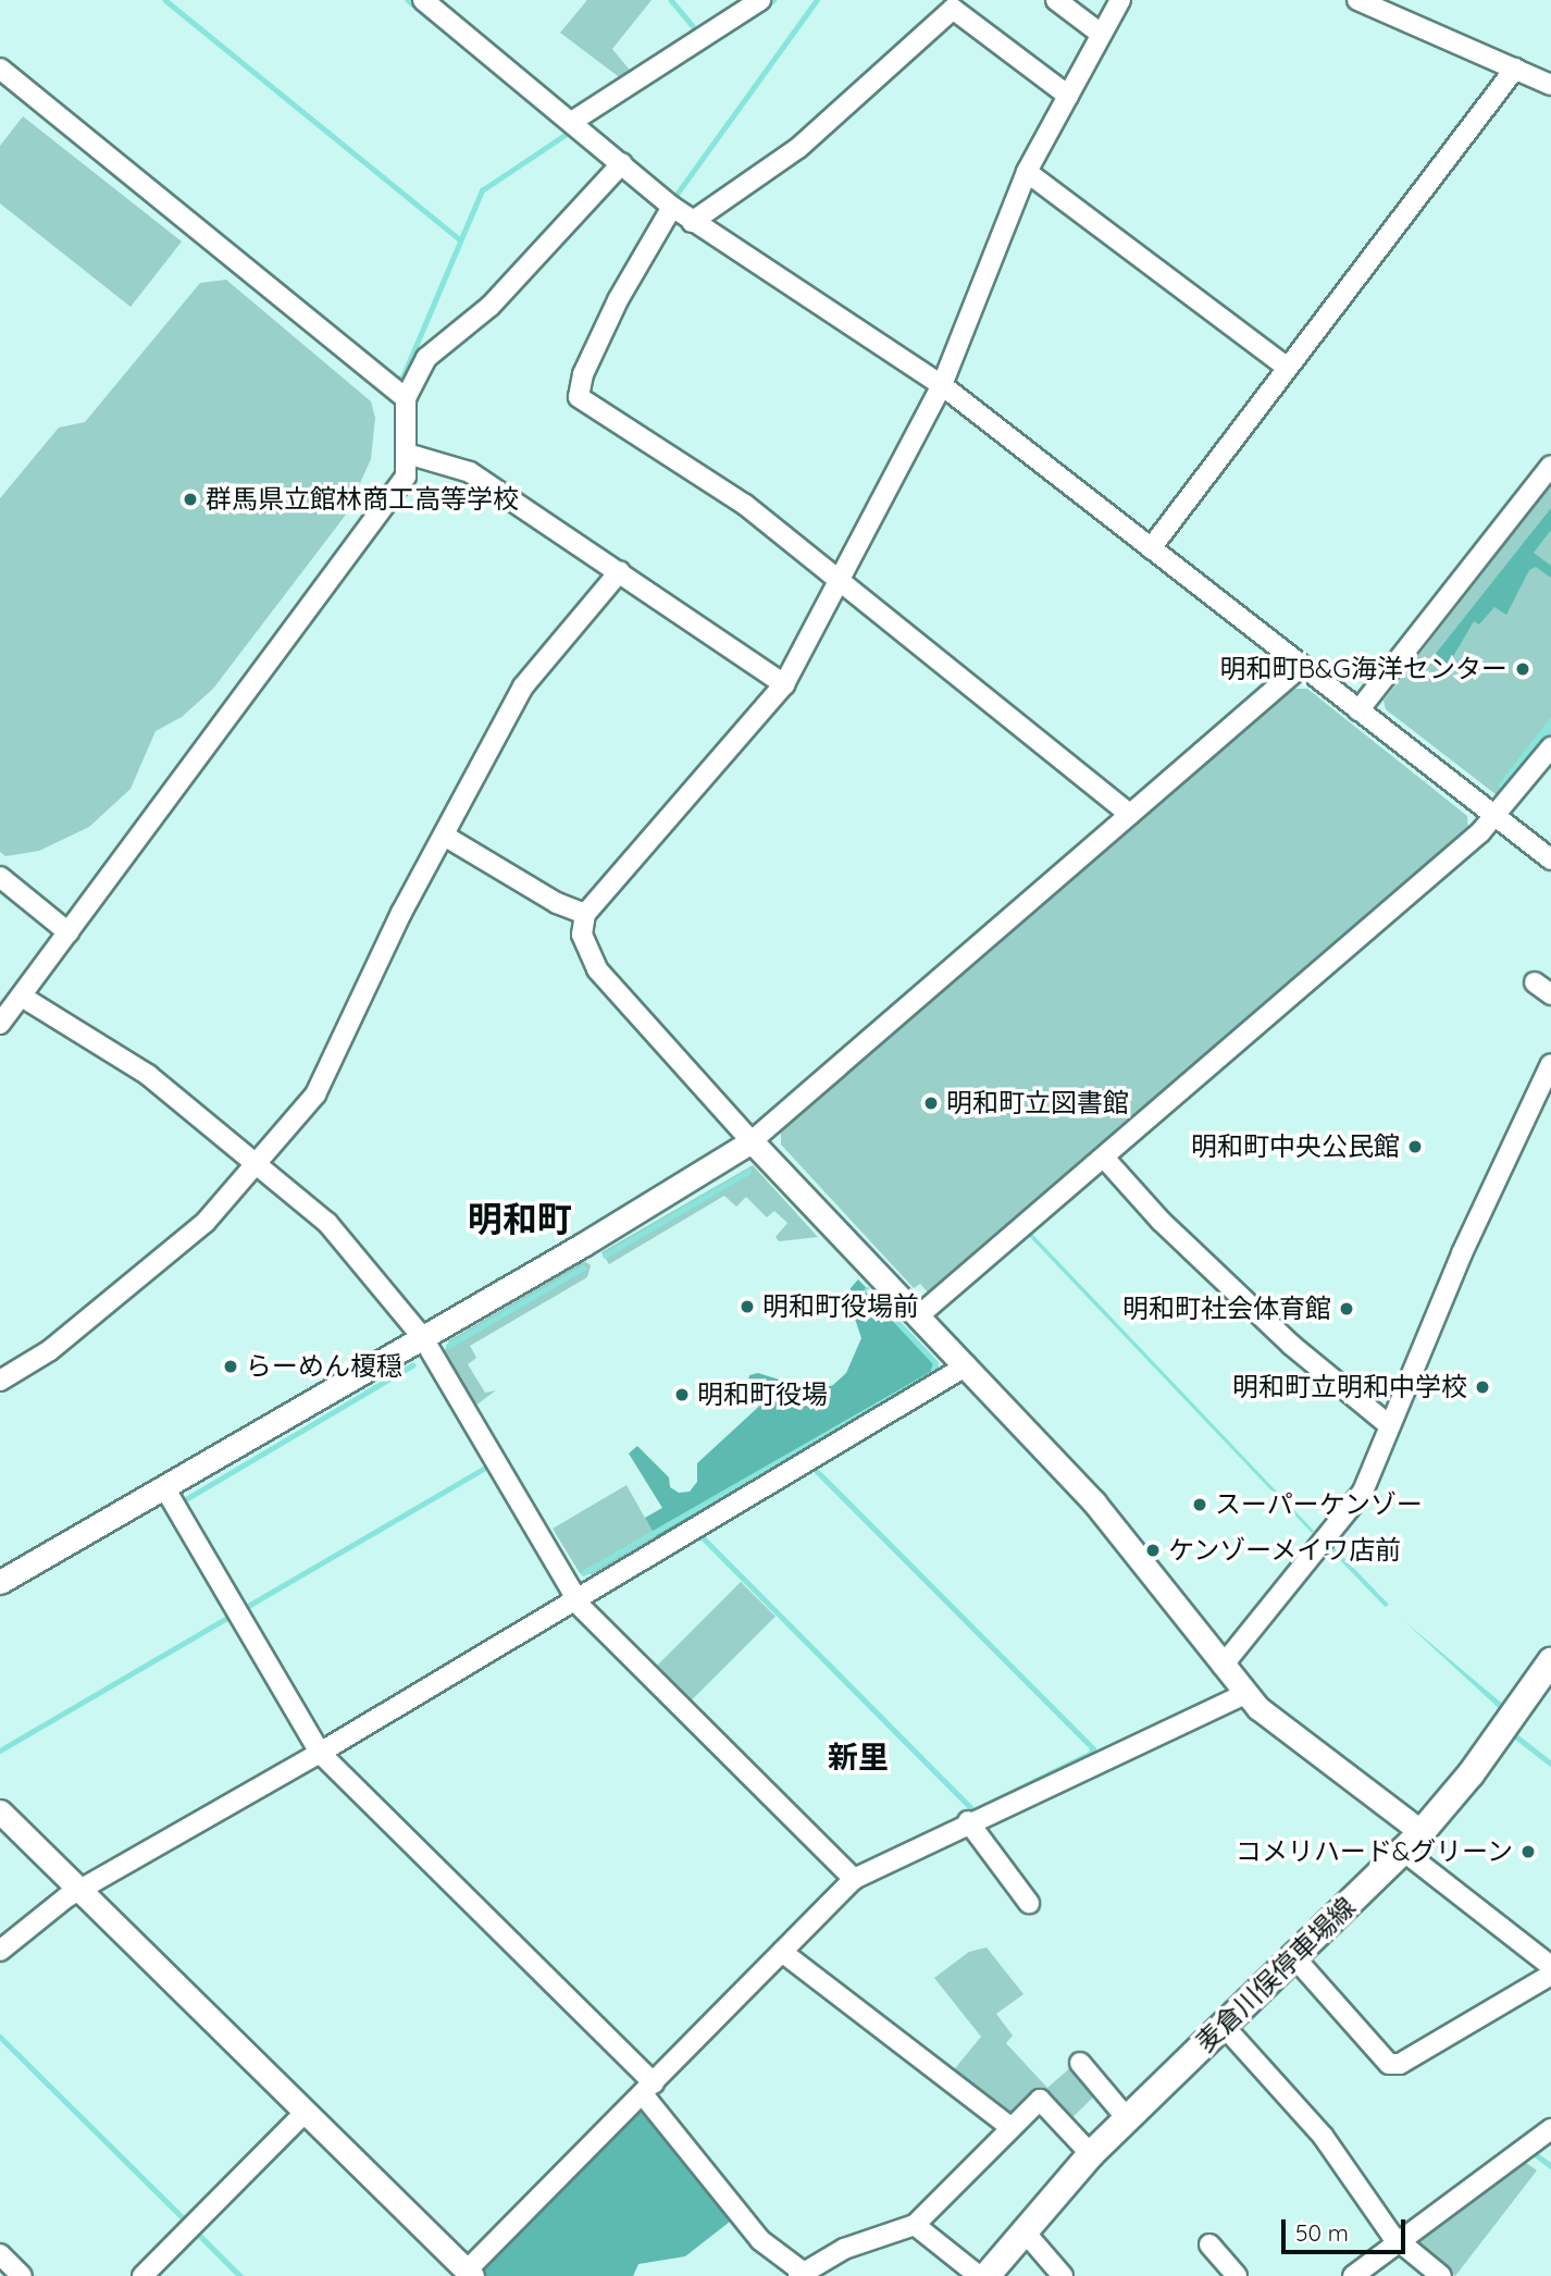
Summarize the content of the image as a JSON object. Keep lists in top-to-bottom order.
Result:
{
  "streets": {
    "main road": ["麦倉川俣停車場線"]
  },
  "districts": ["明和町", "新里"],
  "places": [
    "群馬県立館林商工高等学校",
    "明和町B&G海洋センター",
    "明和町立図書館",
    "明和町中央公民館",
    "明和町役場前",
    "明和町社会体育館",
    "らーめん榎穏",
    "明和町立明和中学校",
    "明和町役場",
    "スーパーケンゾー",
    "ケンゾーメイワ店前",
    "コメリハード&グリーン"
  ],
  "scale_bar": "50 m"
}
